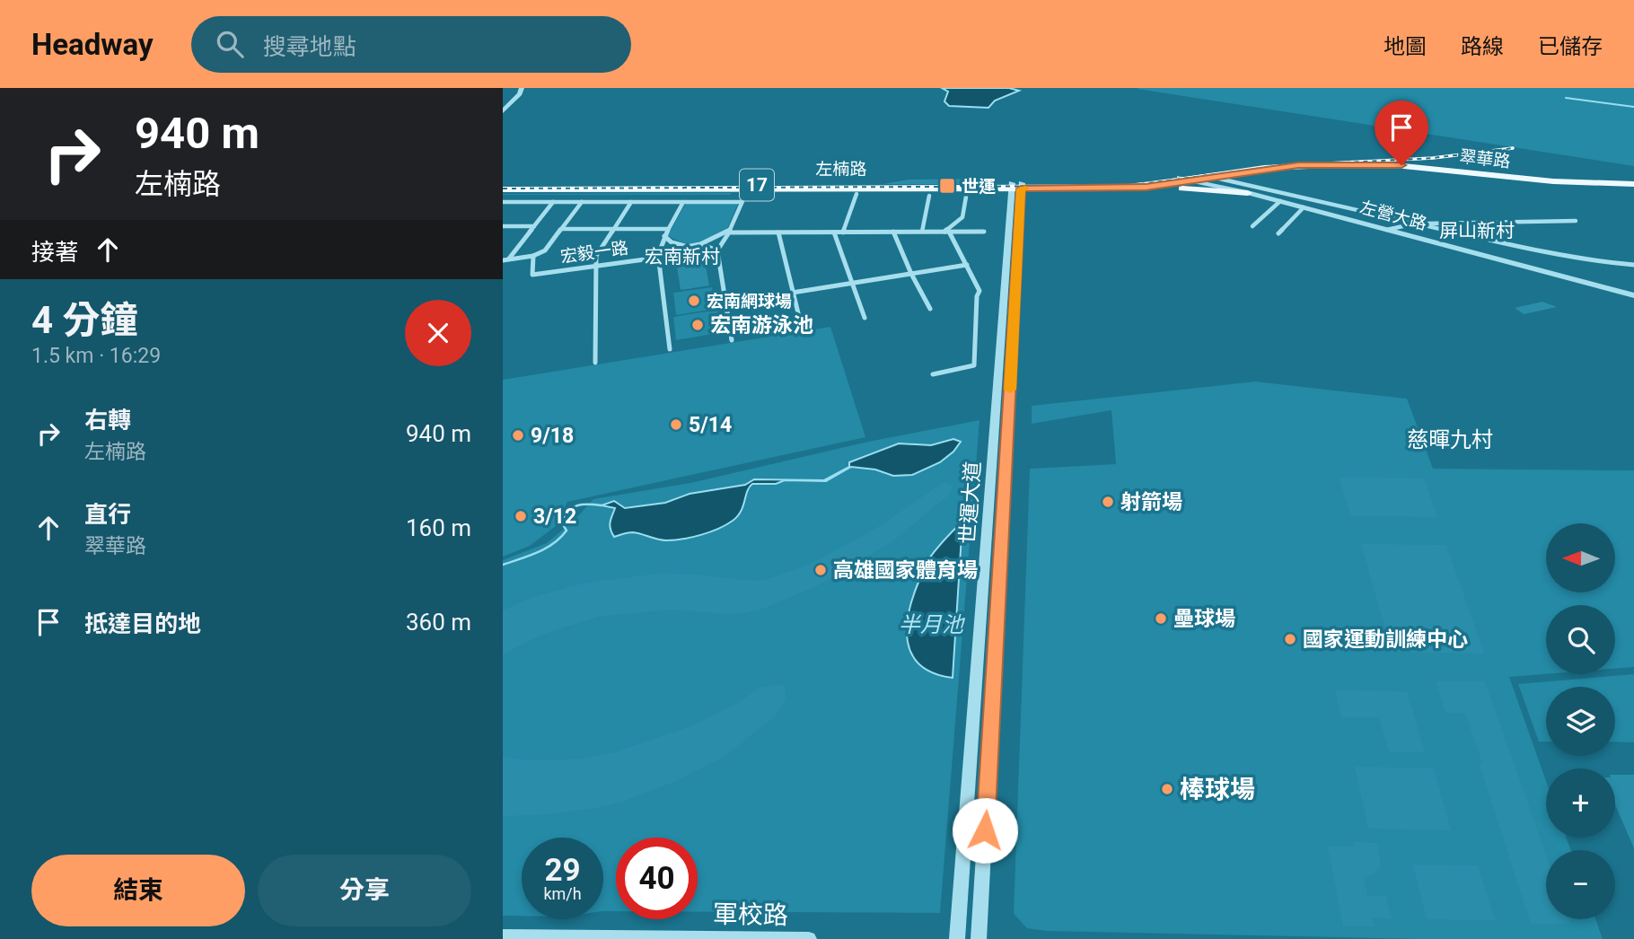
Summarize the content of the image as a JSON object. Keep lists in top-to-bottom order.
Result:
{
  "streets": {
    "main road": ["翠華路", "左楠路", "17"],
    "street": [
      "左營大路",
      "宏毅一路",
      "世運大道",
      "軍校路"
    ]
  },
  "crossings": [
    ["翠華路", "左楠路"],
    ["翠華路", "左營大路"],
    ["左楠路", "世運大道"]
  ],
  "districts": ["屏山新村", "宏南新村", "慈暉九村"],
  "water": ["半月池"],
  "places": {
    "transit": ["世運"],
    "other": [
      "宏南網球場",
      "宏南游泳池",
      "5/14",
      "9/18",
      "射箭場",
      "3/12",
      "高雄國家體育場",
      "壘球場",
      "國家運動訓練中心",
      "棒球場"
    ]
  },
  "north": "left",
  "page": {
    "header": "Headway",
    "search": "搜尋地點",
    "nav": ["地圖", "路線", "已儲存"],
    "turn": ["940 m", "左楠路"],
    "then": "接著",
    "heading": ["4 分鐘", "1.5 km · 16:29"],
    "list": [
      {
        "name": "右轉",
        "note": "左楠路",
        "value": "940 m"
      },
      {
        "name": "直行",
        "note": "翠華路",
        "value": "160 m"
      },
      {
        "name": "抵達目的地",
        "value": "360 m"
      }
    ],
    "map_buttons": ["+", "−"],
    "speed": "29 km/h",
    "limit": "40",
    "buttons": ["結束", "分享"]
  }
}
